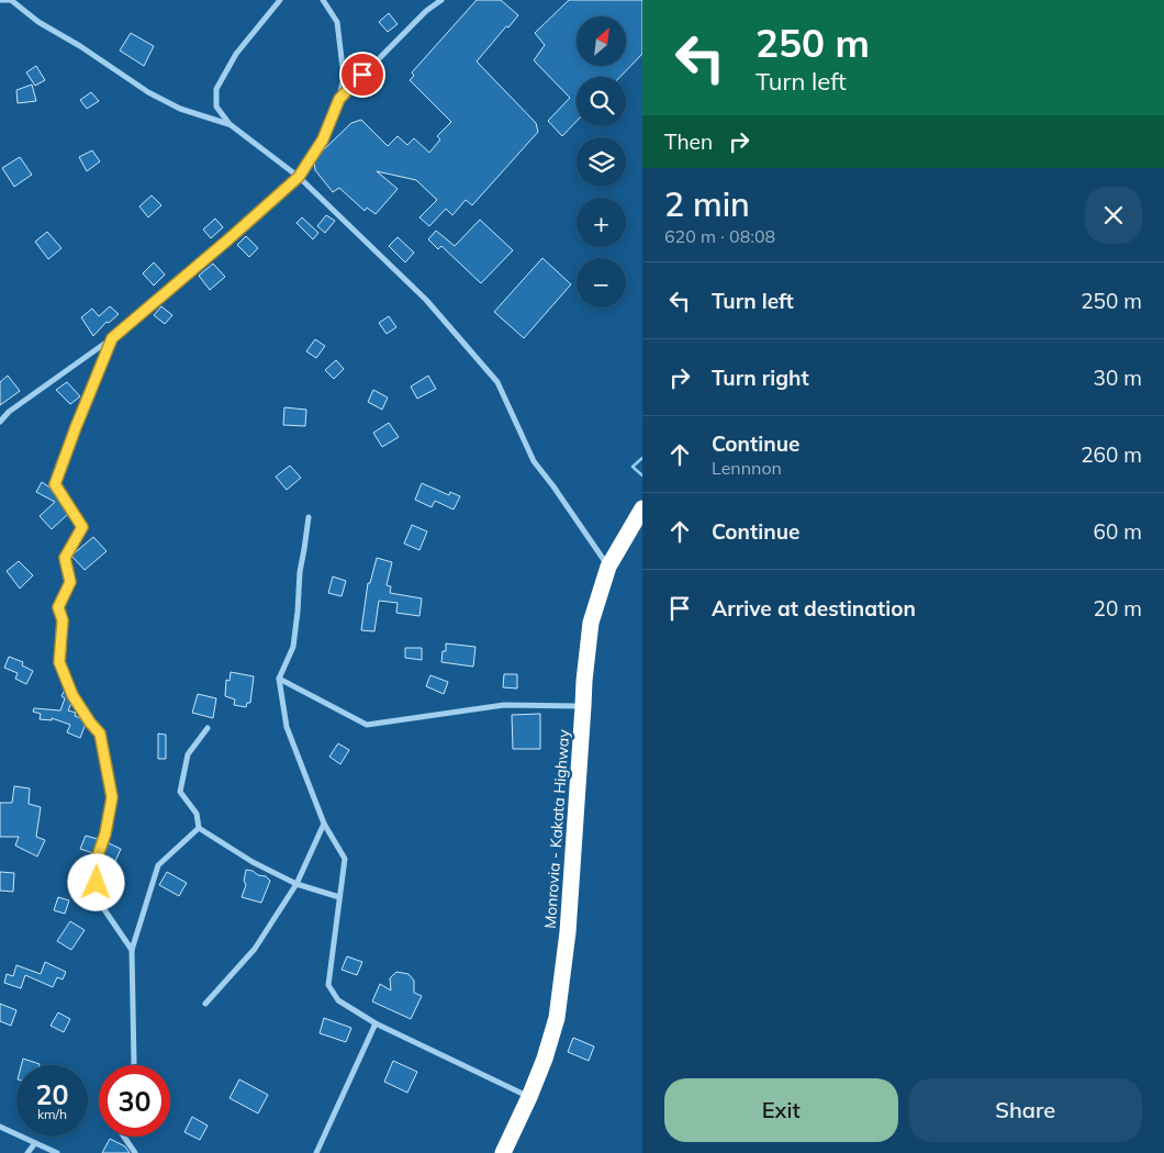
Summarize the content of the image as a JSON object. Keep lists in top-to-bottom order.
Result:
{
  "streets": {
    "highway": ["Monrovia - Kakata Highway"]
  },
  "north": "top right",
  "page": {
    "turn": ["250 m", "Turn left"],
    "map_buttons": ["+", "−"],
    "then": "Then",
    "heading": ["2 min", "620 m · 08:08"],
    "list": [
      {
        "name": "Turn left",
        "value": "250 m"
      },
      {
        "name": "Turn right",
        "value": "30 m"
      },
      {
        "name": "Continue",
        "note": "Lennnon",
        "value": "260 m"
      },
      {
        "name": "Continue",
        "value": "60 m"
      },
      {
        "name": "Arrive at destination",
        "value": "20 m"
      }
    ],
    "speed": "20 km/h",
    "limit": "30",
    "buttons": ["Exit", "Share"]
  }
}
